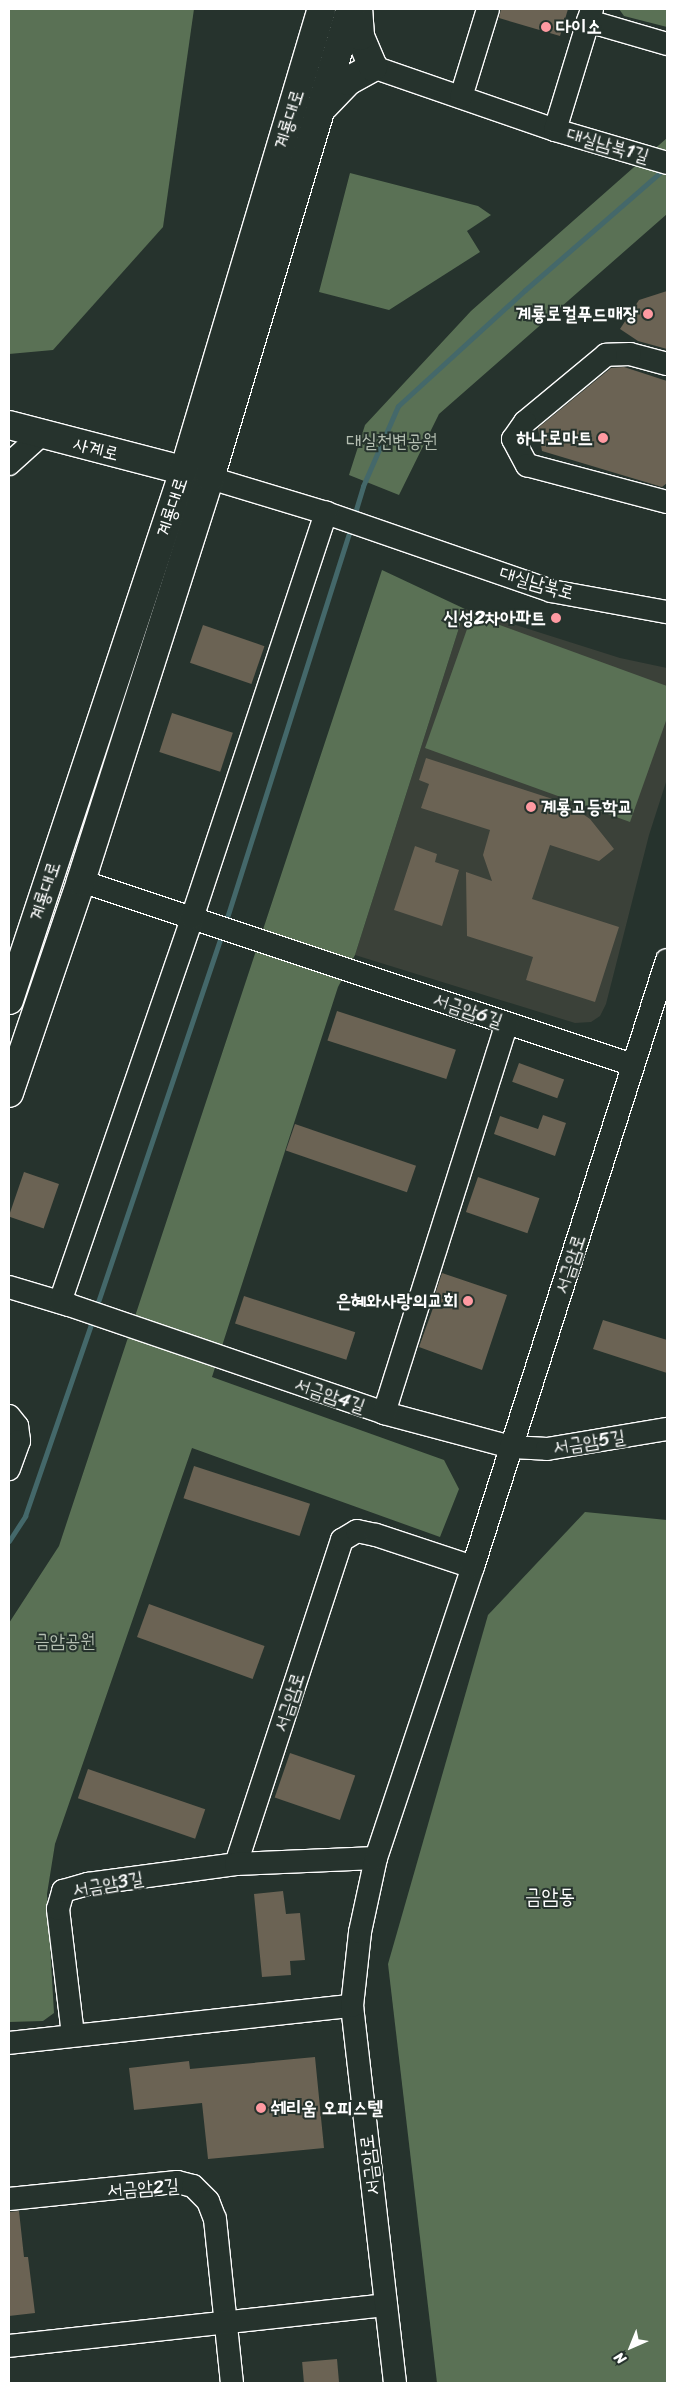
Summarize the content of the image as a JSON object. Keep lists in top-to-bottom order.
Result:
{
  "streets": {
    "main road": ["계룡대로", "사계로"],
    "street": [
      "대실남북1길",
      "대실남북로",
      "서금암6길",
      "서금암로",
      "서금암4길",
      "서금암5길",
      "서금암3길",
      "서금암2길"
    ]
  },
  "crossings": [
    ["계룡대로", "사계로"],
    ["서금암6길", "서금암로"],
    ["서금암로", "서금암4길"],
    ["서금암로", "서금암5길"],
    ["서금암로", "서금암3길"],
    ["서금암4길", "서금암5길"]
  ],
  "districts": ["금암동"],
  "parks": ["대실천변공원", "금암공원"],
  "places": [
    "다이소",
    "계룡로컬푸드매장",
    "하나로마트",
    "신성2차아파트",
    "계룡고등학교",
    "은혜와사랑의교회",
    "쉐리움 오피스텔"
  ],
  "north": "bottom left"
}
